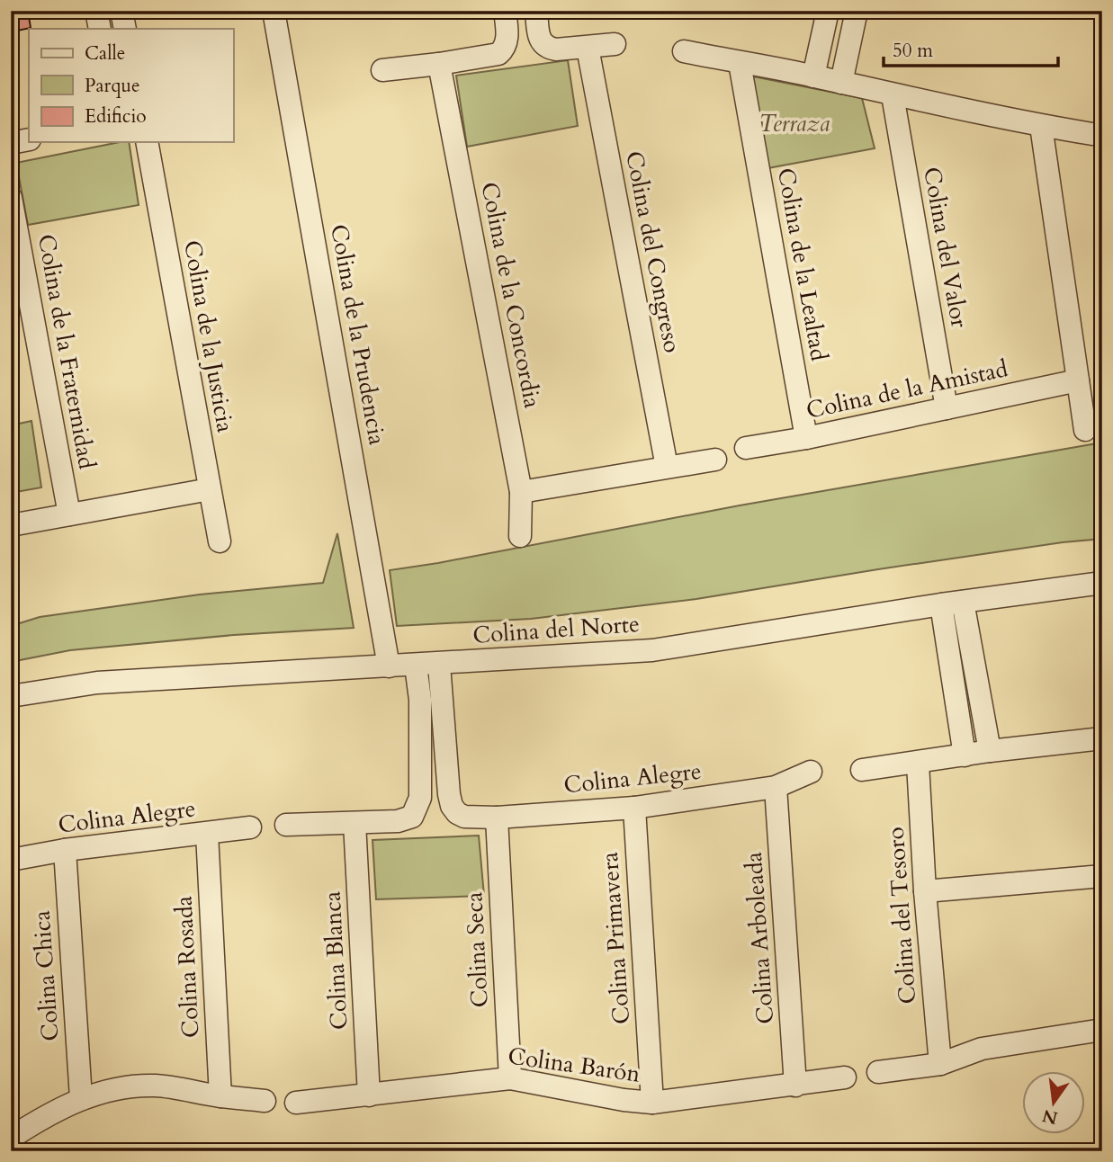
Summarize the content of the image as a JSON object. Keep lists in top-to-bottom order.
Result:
{
  "streets": {
    "street": [
      "Colina del Valor",
      "Colina del Congreso",
      "Colina de la Lealtad",
      "Colina de la Concordia",
      "Colina de la Prudencia",
      "Colina de la Justicia",
      "Colina de la Fraternidad",
      "Colina de la Amistad",
      "Colina del Norte",
      "Colina Alegre",
      "Colina del Tesoro",
      "Colina Primavera",
      "Colina Arboleada",
      "Colina Seca",
      "Colina Blanca",
      "Colina Rosada",
      "Colina Chica",
      "Colina Barón"
    ]
  },
  "crossings": [
    ["Colina del Valor", "Colina de la Amistad"],
    ["Colina de la Lealtad", "Colina de la Amistad"],
    ["Colina de la Prudencia", "Colina del Norte"],
    ["Colina del Norte", "Colina Alegre"],
    ["Colina Alegre", "Colina Primavera"],
    ["Colina Alegre", "Colina Arboleada"],
    ["Colina Alegre", "Colina Seca"],
    ["Colina Alegre", "Colina Rosada"],
    ["Colina Alegre", "Colina Chica"],
    ["Colina Primavera", "Colina Barón"],
    ["Colina Arboleada", "Colina Barón"],
    ["Colina Seca", "Colina Barón"],
    ["Colina Blanca", "Colina Barón"]
  ],
  "parks": ["Terraza"],
  "legend": ["Calle", "Parque", "Edificio"],
  "scale_bar": "50 m",
  "north": "bottom"
}
